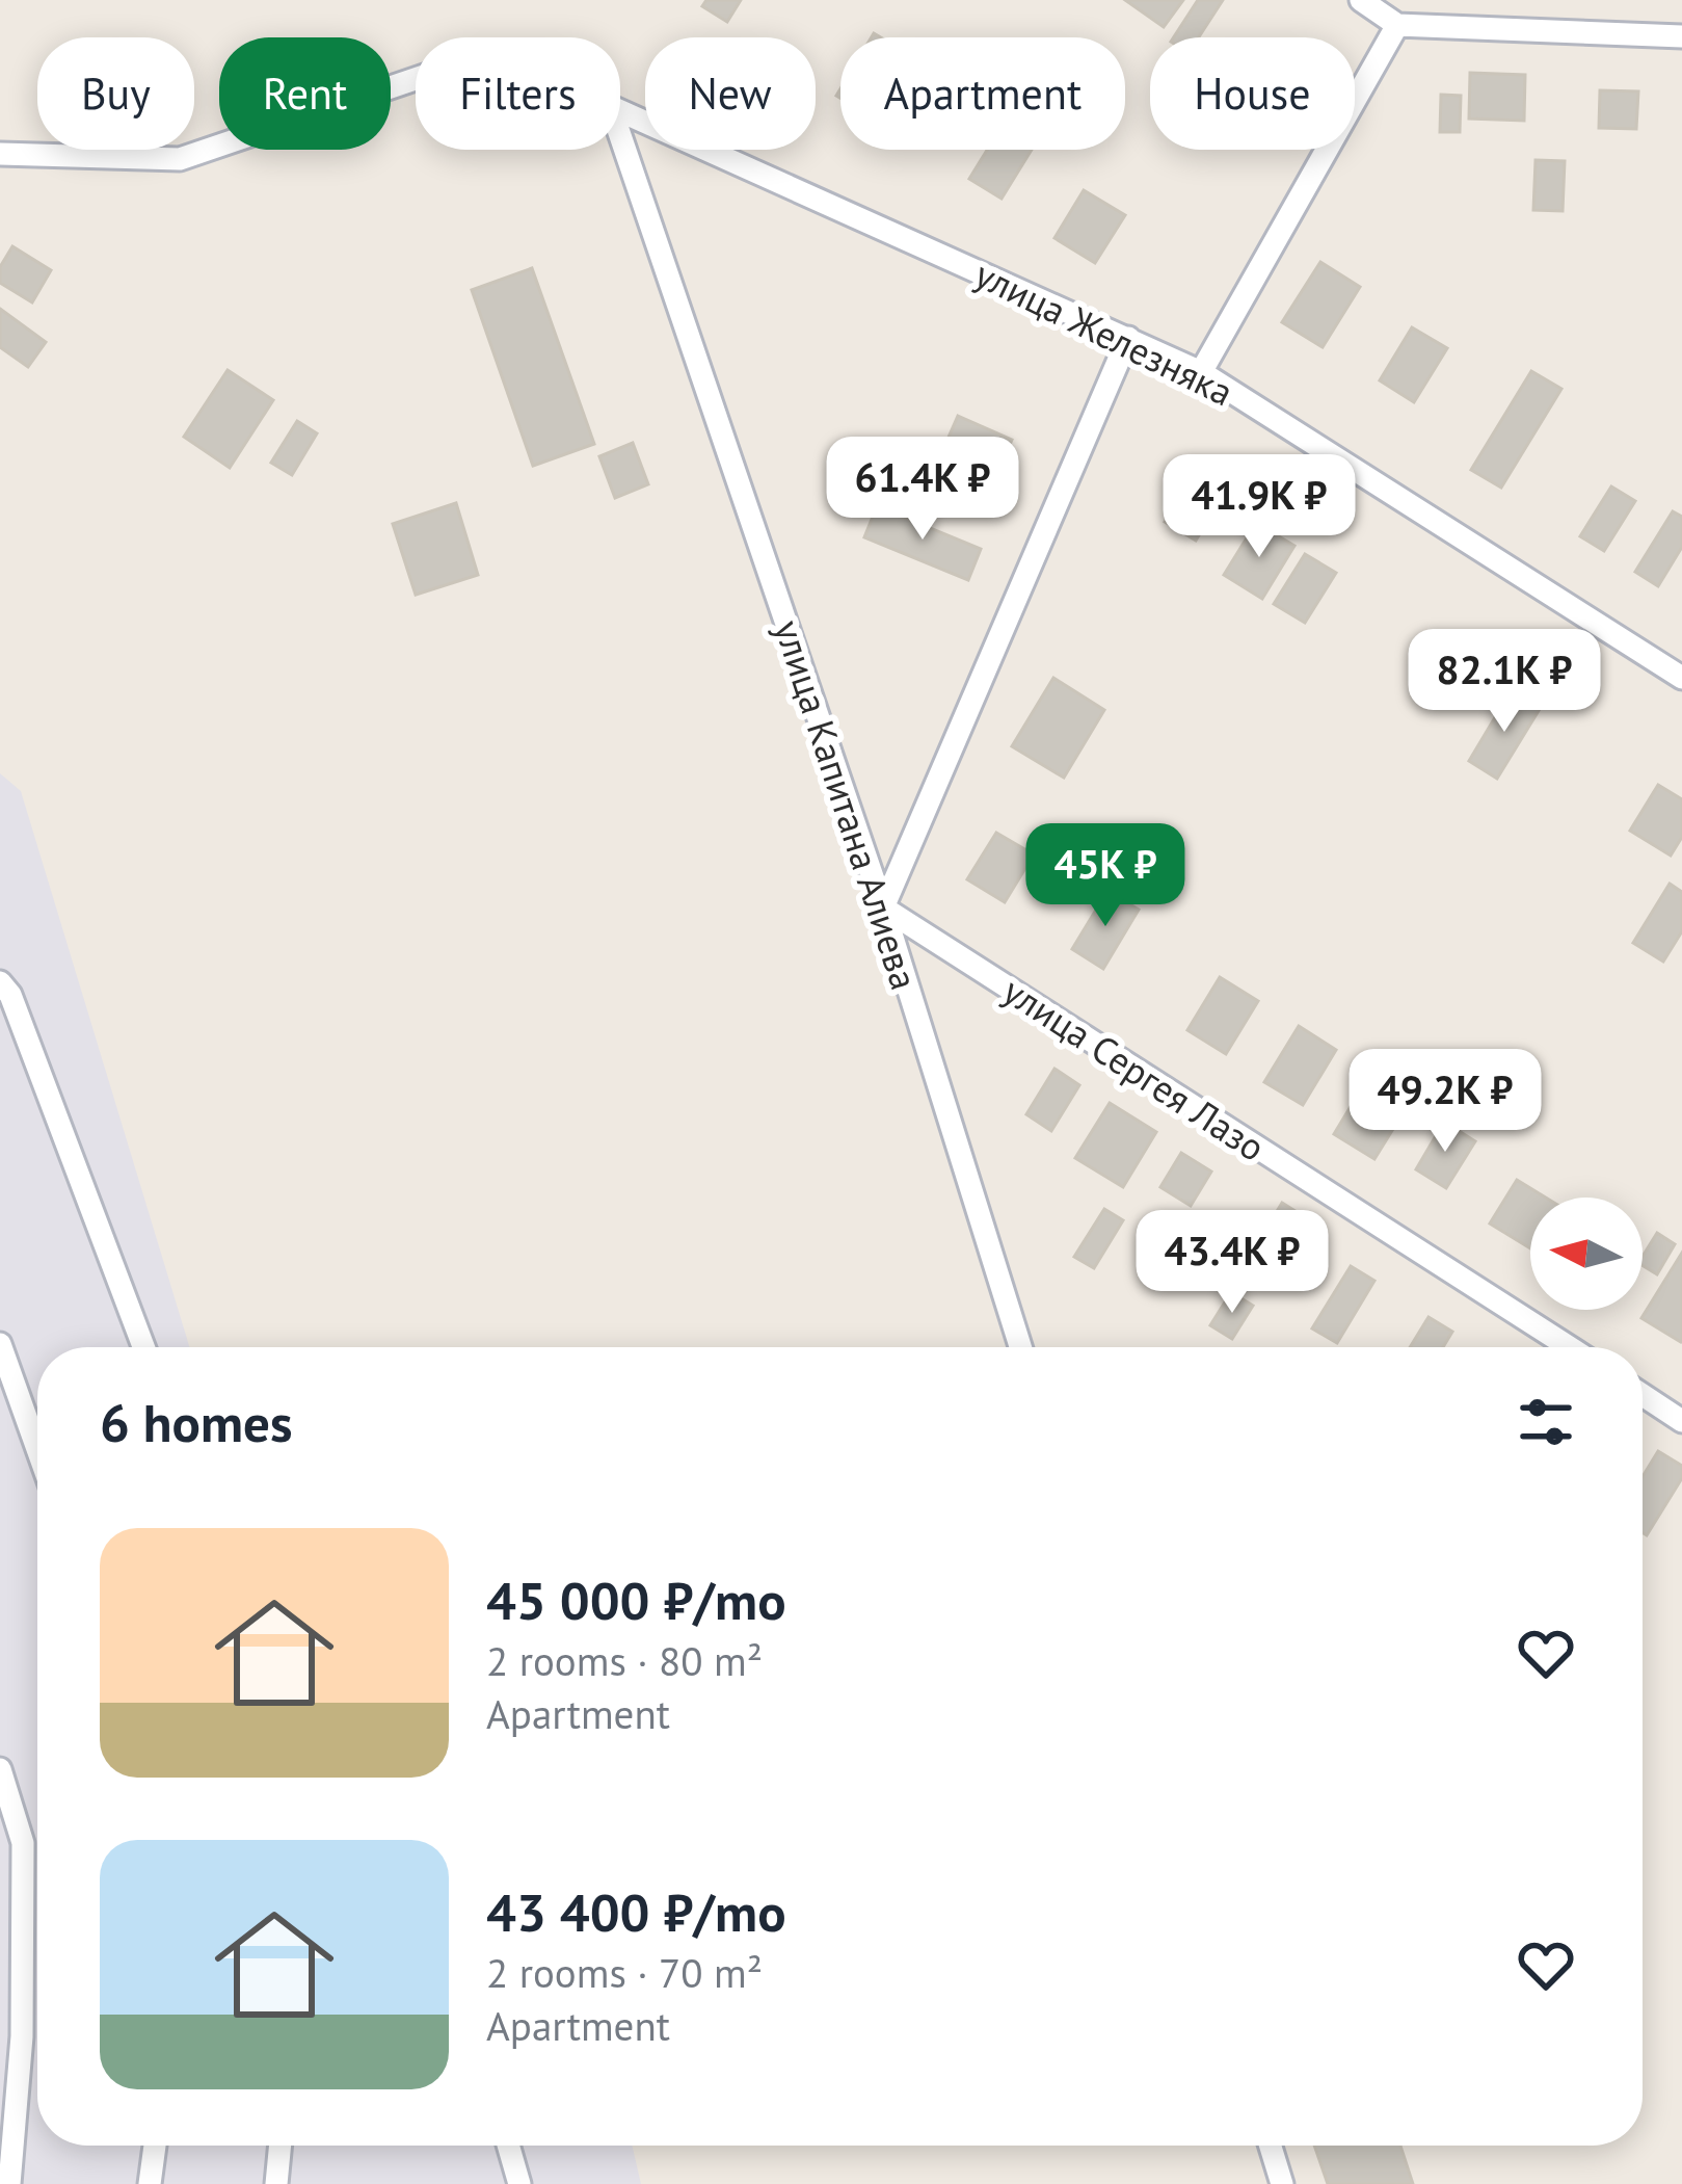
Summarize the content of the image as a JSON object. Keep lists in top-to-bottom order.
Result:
{
  "streets": {
    "lane": ["улица Железняка", "улица Капитана Алиева", "улица Сергея Лазо"]
  },
  "crossings": [
    ["улица Капитана Алиева", "улица Сергея Лазо"]
  ],
  "north": "left",
  "page": {
    "chip": [
      "Buy",
      "Rent",
      "Filters",
      "New",
      "Apartment",
      "House"
    ],
    "price": [
      "61.4K ₽",
      "41.9K ₽",
      "82.1K ₽",
      "45K ₽",
      "49.2K ₽",
      "43.4K ₽"
    ],
    "heading": "6 homes",
    "list": [
      {
        "name": "45 000 ₽/mo",
        "note": "2 rooms · 80 m² · Apartment"
      },
      {
        "name": "43 400 ₽/mo",
        "note": "2 rooms · 70 m² · Apartment"
      }
    ]
  }
}
